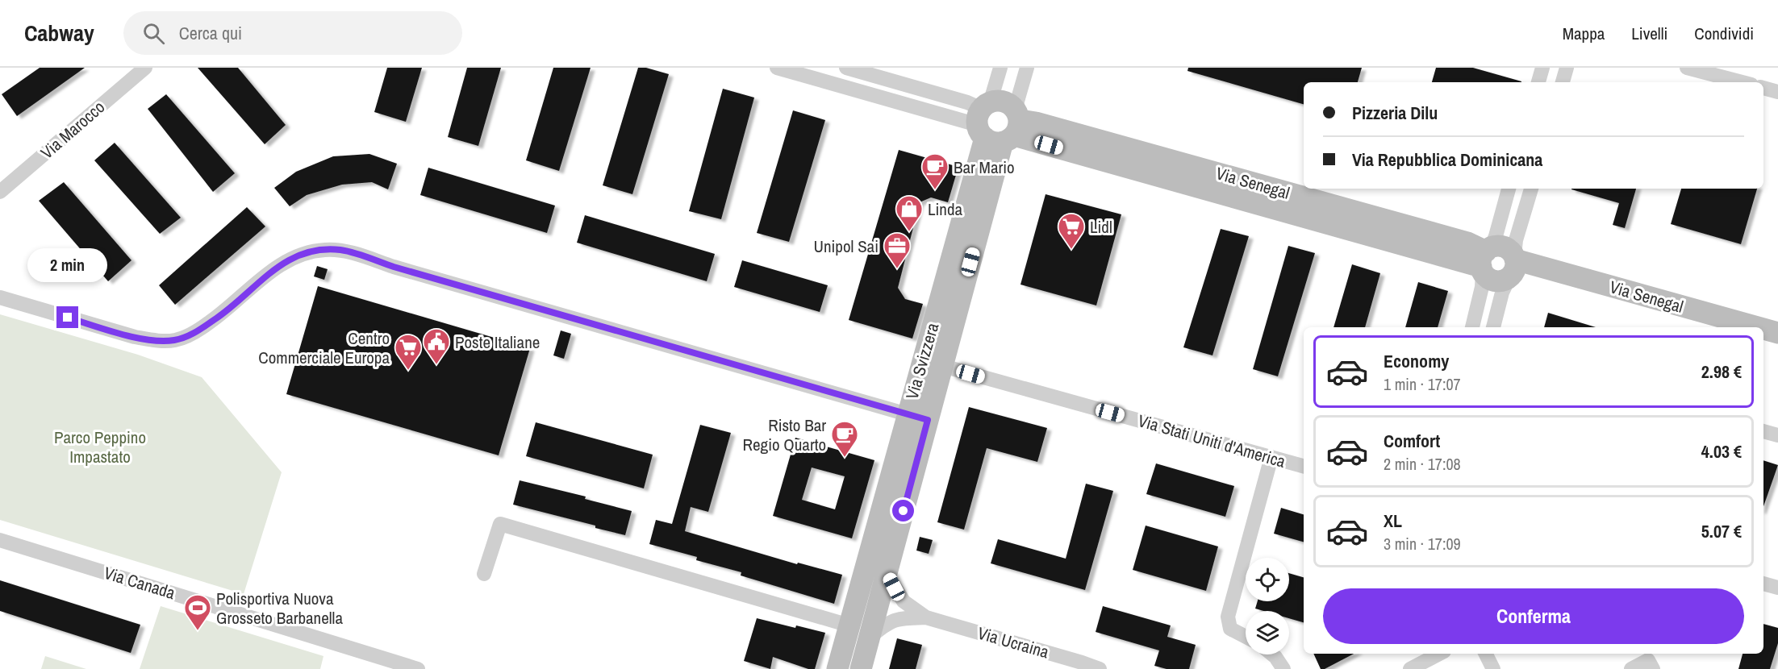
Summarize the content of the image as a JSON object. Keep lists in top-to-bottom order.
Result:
{
  "streets": {
    "main road": ["Via Senegal", "Via Svizzera"],
    "street": [
      "Via Marocco",
      "Via Stati Uniti d'America",
      "Via Canada",
      "Via Ucraina"
    ]
  },
  "crossings": [
    ["Via Senegal", "Via Svizzera"],
    ["Via Svizzera", "Via Stati Uniti d'America"],
    ["Via Svizzera", "Via Ucraina"]
  ],
  "parks": ["Parco Peppino Impastato"],
  "places": {
    "cafe": ["Bar Mario", "Risto Bar Regio Quarto"],
    "shop": ["Linda"],
    "supermarket": ["Lidl", "Centro Commerciale Europa"],
    "office": ["Unipol Sai"],
    "public building": ["Poste Italiane"],
    "sports": ["Polisportiva Nuova Grosseto Barbanella"]
  },
  "page": {
    "header": "Cabway",
    "search": "Cerca qui",
    "nav": ["Mappa", "Livelli", "Condividi"],
    "banner": ["Pizzeria Dilu", "Via Repubblica Dominicana"],
    "bubble": "2 min",
    "list": [
      {
        "name": "Economy",
        "note": "1 min · 17:07",
        "value": "2.98 €"
      },
      {
        "name": "Comfort",
        "note": "2 min · 17:08",
        "value": "4.03 €"
      },
      {
        "name": "XL",
        "note": "3 min · 17:09",
        "value": "5.07 €"
      }
    ],
    "buttons": "Conferma"
  }
}
